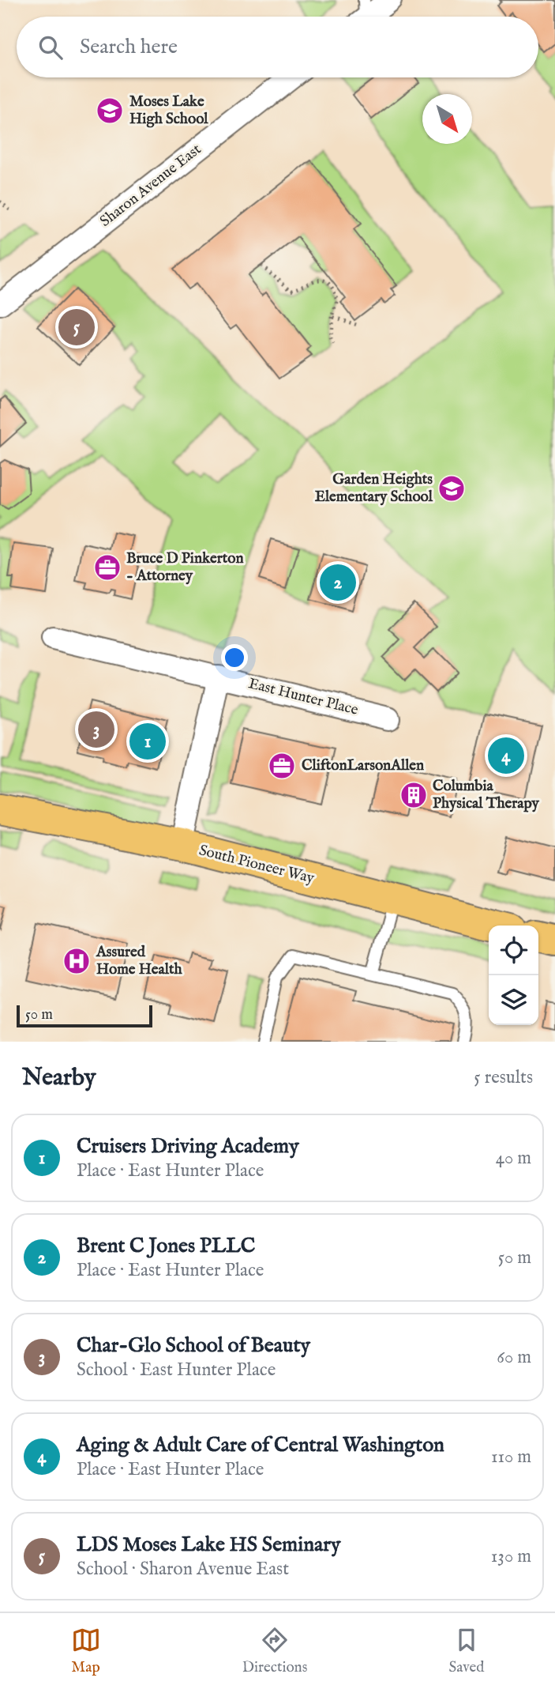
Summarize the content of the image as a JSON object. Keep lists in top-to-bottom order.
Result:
{
  "streets": {
    "main road": ["South Pioneer Way"],
    "street": ["Sharon Avenue East", "East Hunter Place"]
  },
  "places": {
    "school or university": ["Moses Lake High School", "Garden Heights Elementary School"],
    "office": ["Bruce D Pinkerton - Attorney", "CliftonLarsonAllen"],
    "building": ["Columbia Physical Therapy"],
    "hospital": ["Assured Home Health"]
  },
  "scale_bar": "50 m",
  "north": "bottom right",
  "page": {
    "search": "Search here",
    "pins": [
      "5",
      "2",
      "3",
      "1",
      "4"
    ],
    "scale": "50 m",
    "heading": ["Nearby", "5 results"],
    "list": [
      {
        "mark": "1",
        "name": "Cruisers Driving Academy",
        "note": "Place · East Hunter Place",
        "value": "40 m"
      },
      {
        "mark": "2",
        "name": "Brent C Jones PLLC",
        "note": "Place · East Hunter Place",
        "value": "50 m"
      },
      {
        "mark": "3",
        "name": "Char-Glo School of Beauty",
        "note": "School · East Hunter Place",
        "value": "60 m"
      },
      {
        "mark": "4",
        "name": "Aging & Adult Care of Central Washington",
        "note": "Place · East Hunter Place",
        "value": "110 m"
      },
      {
        "mark": "5",
        "name": "LDS Moses Lake HS Seminary",
        "note": "School · Sharon Avenue East",
        "value": "130 m"
      }
    ],
    "nav": ["Map", "Directions", "Saved"]
  }
}
